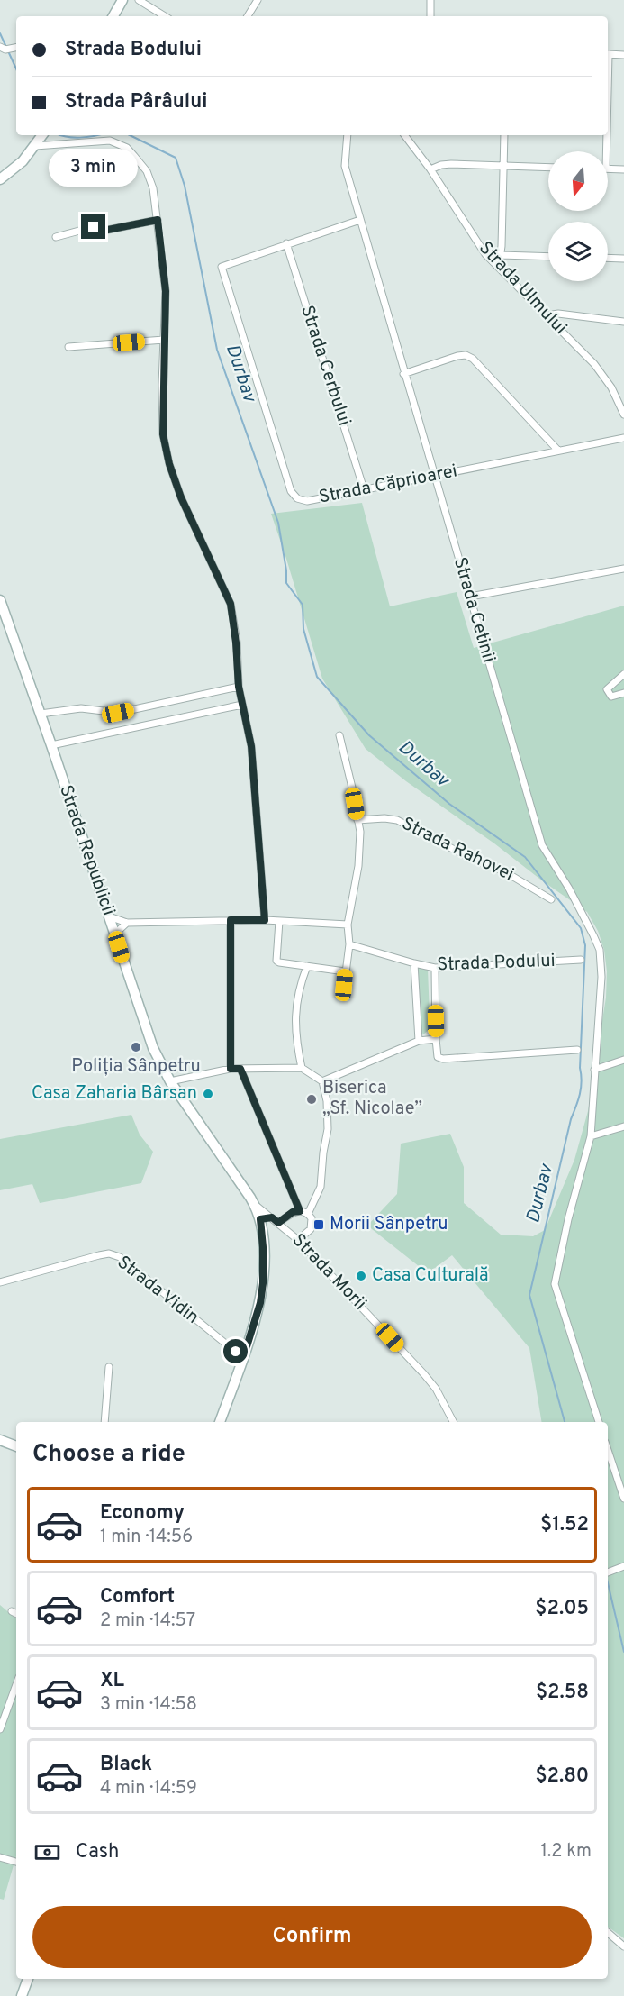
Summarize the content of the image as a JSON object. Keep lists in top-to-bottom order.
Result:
{
  "streets": {
    "main road": ["Strada Republicii"],
    "street": [
      "Strada Ulmului",
      "Strada Cerbului",
      "Strada Căprioarei",
      "Strada Cetinii",
      "Strada Rahovei",
      "Strada Podului",
      "Strada Morii",
      "Strada Vidin"
    ]
  },
  "crossings": [
    ["Strada Cerbului", "Strada Căprioarei"],
    ["Strada Căprioarei", "Strada Cetinii"],
    ["Strada Republicii", "Strada Morii"],
    ["Strada Republicii", "Strada Vidin"]
  ],
  "water": ["Durbav"],
  "places": {
    "other": [
      "Poliția Sânpetru",
      "Casa Zaharia Bârsan",
      "Biserica „Sf. Nicolae”",
      "Casa Culturală"
    ],
    "transit": ["Morii Sânpetru"]
  },
  "north": "bottom",
  "page": {
    "banner": ["Strada Bodului", "Strada Pârâului"],
    "bubble": "3 min",
    "heading": "Choose a ride",
    "list": [
      {
        "name": "Economy",
        "note": "1 min · 14:56",
        "value": "$1.52"
      },
      {
        "name": "Comfort",
        "note": "2 min · 14:57",
        "value": "$2.05"
      },
      {
        "name": "XL",
        "note": "3 min · 14:58",
        "value": "$2.58"
      },
      {
        "name": "Black",
        "note": "4 min · 14:59",
        "value": "$2.80"
      }
    ],
    "pay": ["Cash", "1.2 km"],
    "buttons": "Confirm"
  }
}
